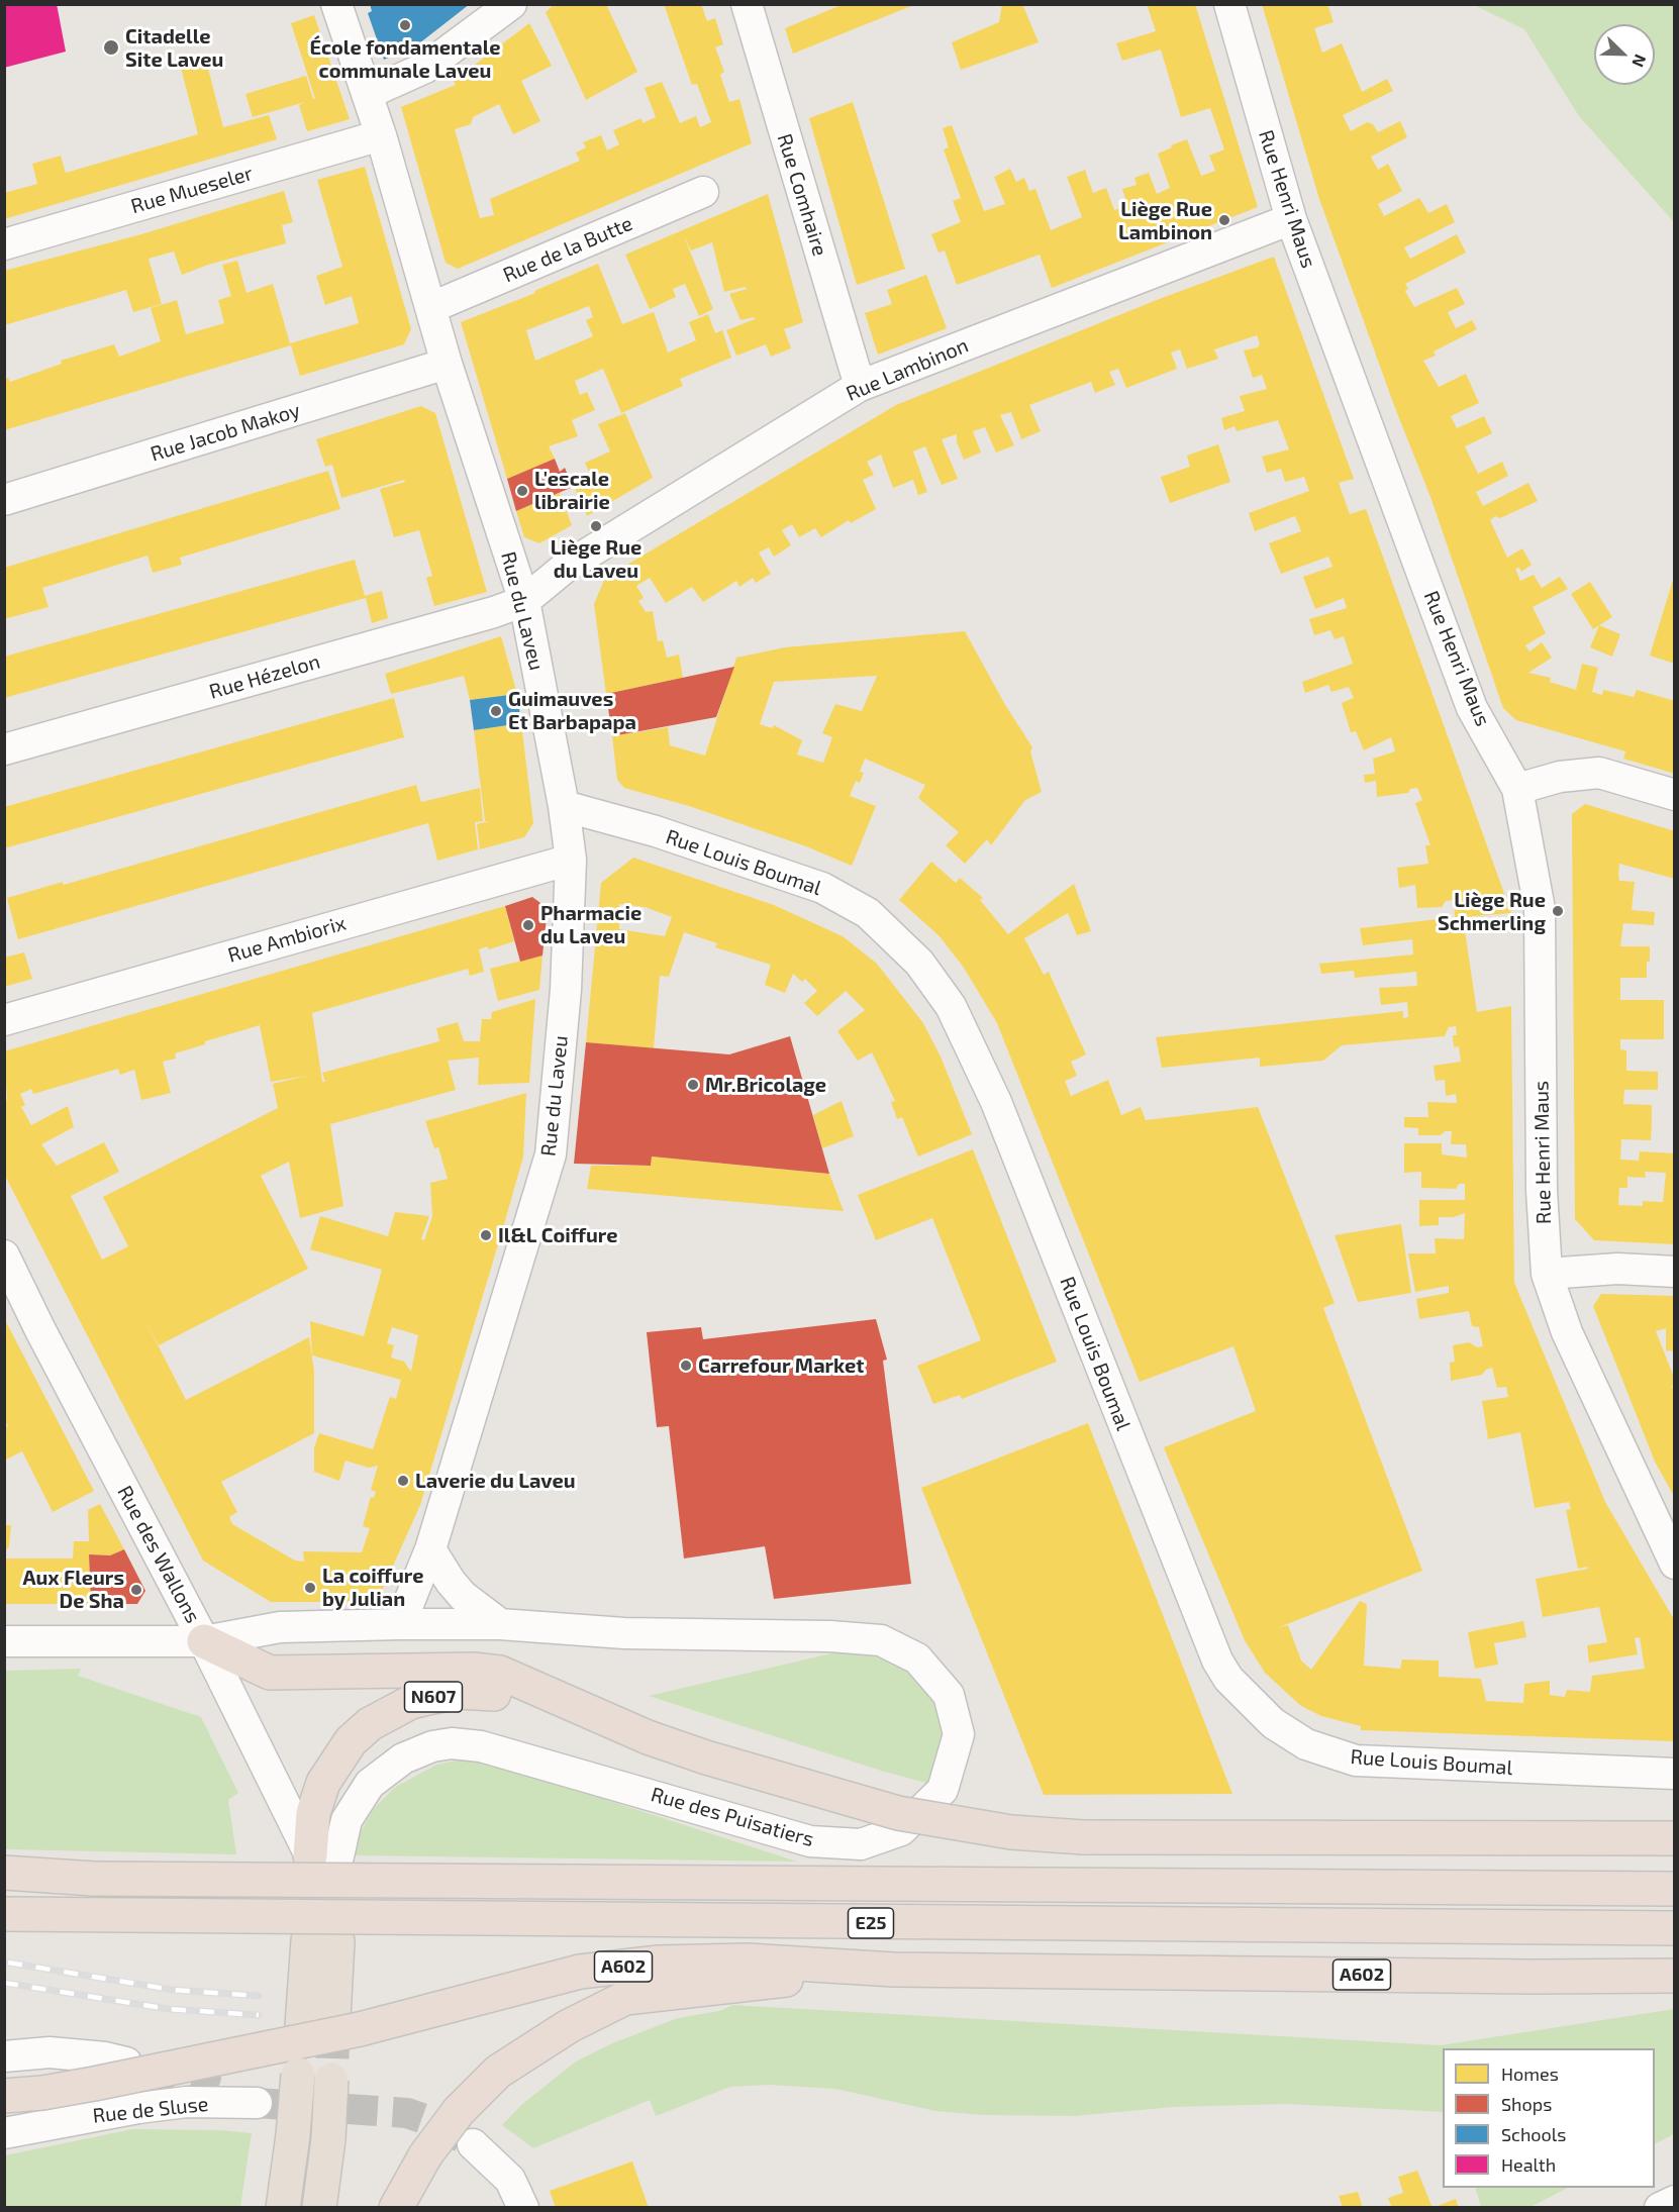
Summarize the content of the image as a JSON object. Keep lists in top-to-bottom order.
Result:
{
  "streets": {
    "highway": ["N607", "E25", "A602"],
    "street": [
      "Rue Mueseler",
      "Rue Comhaire",
      "Rue Henri Maus",
      "Rue de la Butte",
      "Rue Lambinon",
      "Rue Jacob Makoy",
      "Rue du Laveu",
      "Rue Hézelon",
      "Rue Louis Boumal",
      "Rue Ambiorix",
      "Rue des Wallons",
      "Rue des Puisatiers",
      "Rue de Sluse"
    ]
  },
  "crossings": [
    ["Rue Mueseler", "Rue du Laveu"],
    ["Rue Comhaire", "Rue Lambinon"],
    ["Rue Henri Maus", "Rue Lambinon"],
    ["Rue de la Butte", "Rue du Laveu"],
    ["Rue Lambinon", "Rue du Laveu"],
    ["Rue Lambinon", "Rue Hézelon"],
    ["Rue Jacob Makoy", "Rue du Laveu"],
    ["Rue du Laveu", "Rue Hézelon"],
    ["Rue du Laveu", "Rue Louis Boumal"],
    ["Rue du Laveu", "Rue Ambiorix"],
    ["Rue du Laveu", "Rue des Puisatiers"],
    ["Rue des Wallons", "N607"],
    ["Rue des Wallons", "Rue des Puisatiers"],
    ["N607", "Rue des Puisatiers"]
  ],
  "places": [
    "École fondamentale communale Laveu",
    "Citadelle Site Laveu",
    "Liège Rue Lambinon",
    "L'escale librairie",
    "Liège Rue du Laveu",
    "Guimauves Et Barbapapa",
    "Liège Rue Schmerling",
    "Pharmacie du Laveu",
    "Mr.Bricolage",
    "Il&L Coiffure",
    "Carrefour Market",
    "Laverie du Laveu",
    "La coiffure by Julian",
    "Aux Fleurs De Sha"
  ],
  "legend": [
    "Homes",
    "Shops",
    "Schools",
    "Health"
  ],
  "north": "bottom right"
}
